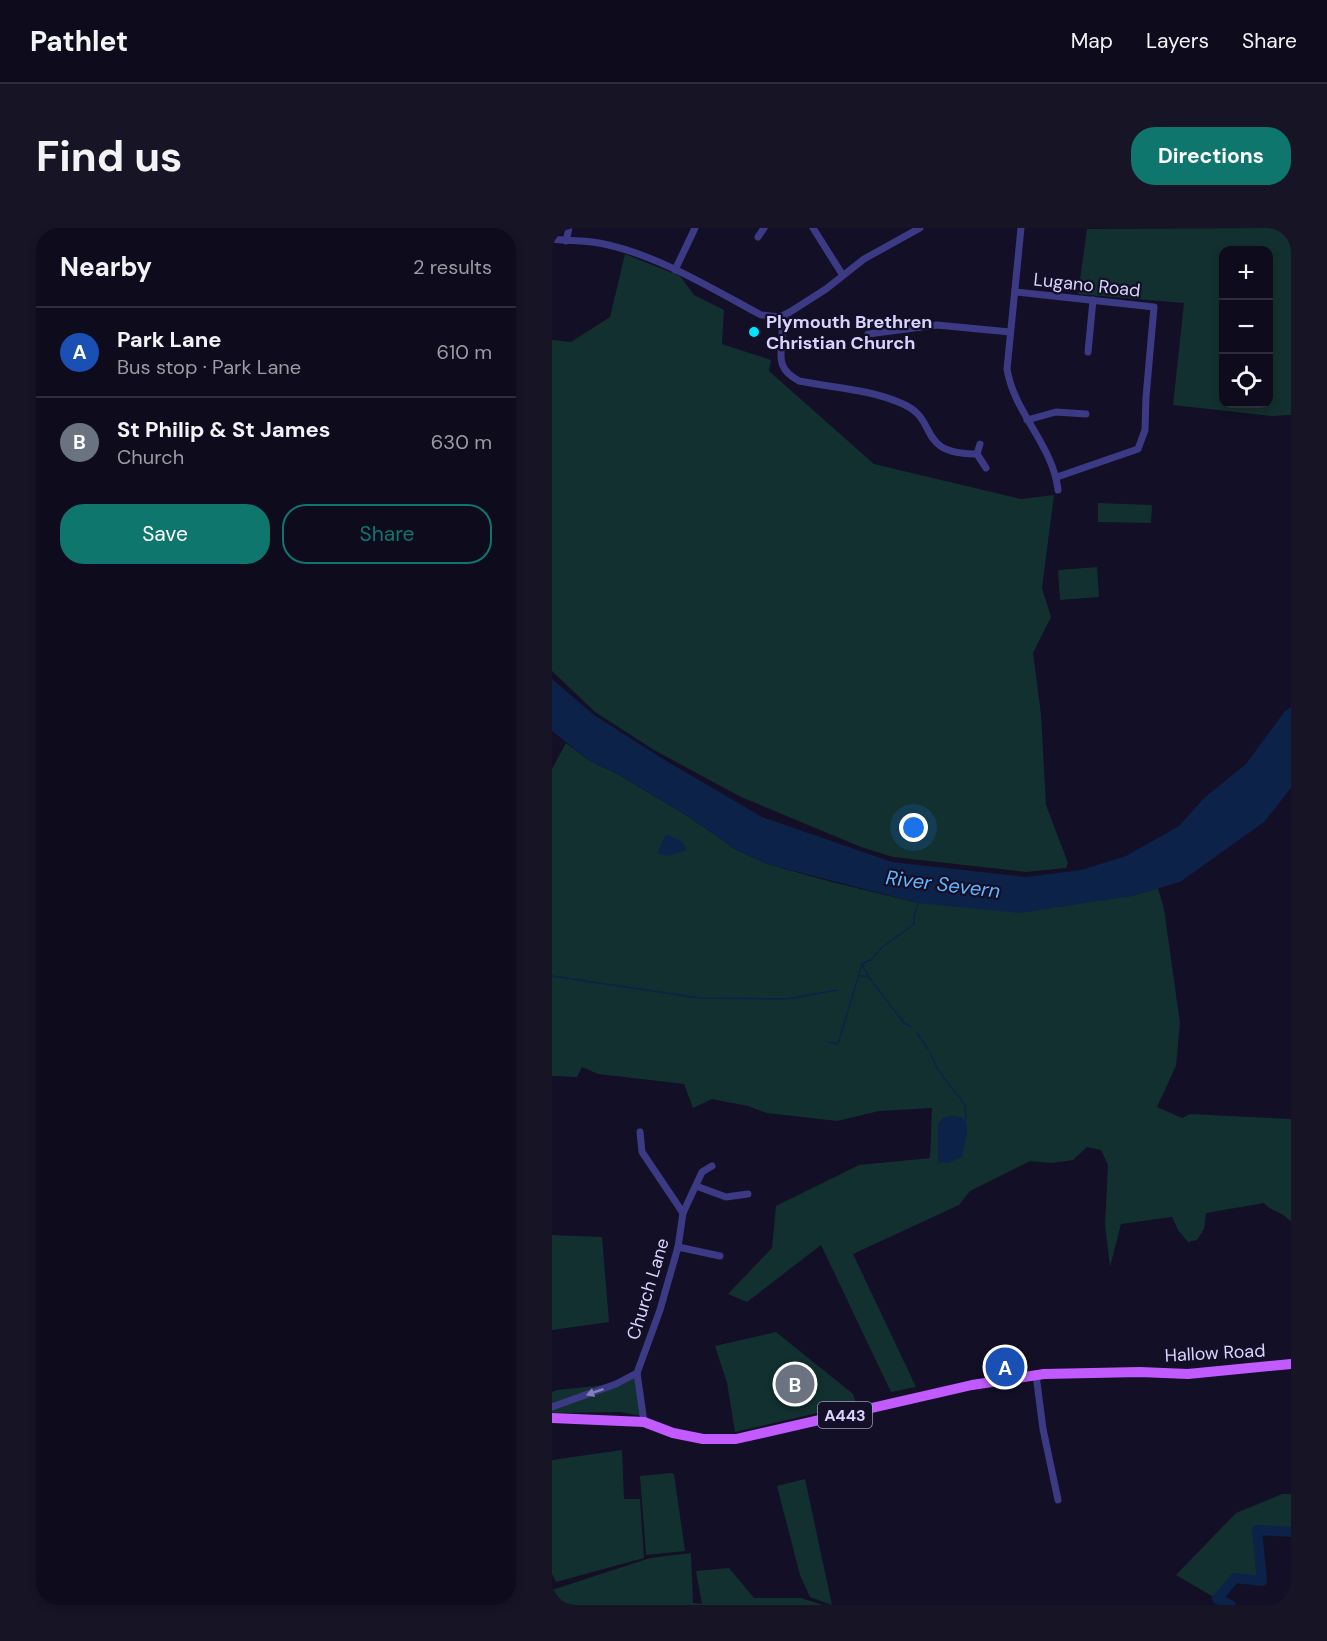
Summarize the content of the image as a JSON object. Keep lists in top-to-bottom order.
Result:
{
  "streets": {
    "main road": ["Hallow Road", "A443"],
    "street": ["Lugano Road", "Church Lane"]
  },
  "crossings": [
    ["Church Lane", "A443"],
    ["Hallow Road", "A443"]
  ],
  "water": ["River Severn"],
  "places": ["Plymouth Brethren Christian Church"],
  "page": {
    "header": "Pathlet",
    "nav": ["Map", "Layers", "Share"],
    "buttons": [
      "Directions",
      ["Save", "Share"]
    ],
    "title": "Find us",
    "heading": ["Nearby", "2 results"],
    "map_buttons": ["+", "−"],
    "list": [
      {
        "mark": "A",
        "name": "Park Lane",
        "note": "Bus stop · Park Lane",
        "value": "610 m"
      },
      {
        "mark": "B",
        "name": "St Philip & St James",
        "note": "Church",
        "value": "630 m"
      }
    ],
    "pins": ["A", "B"]
  }
}
